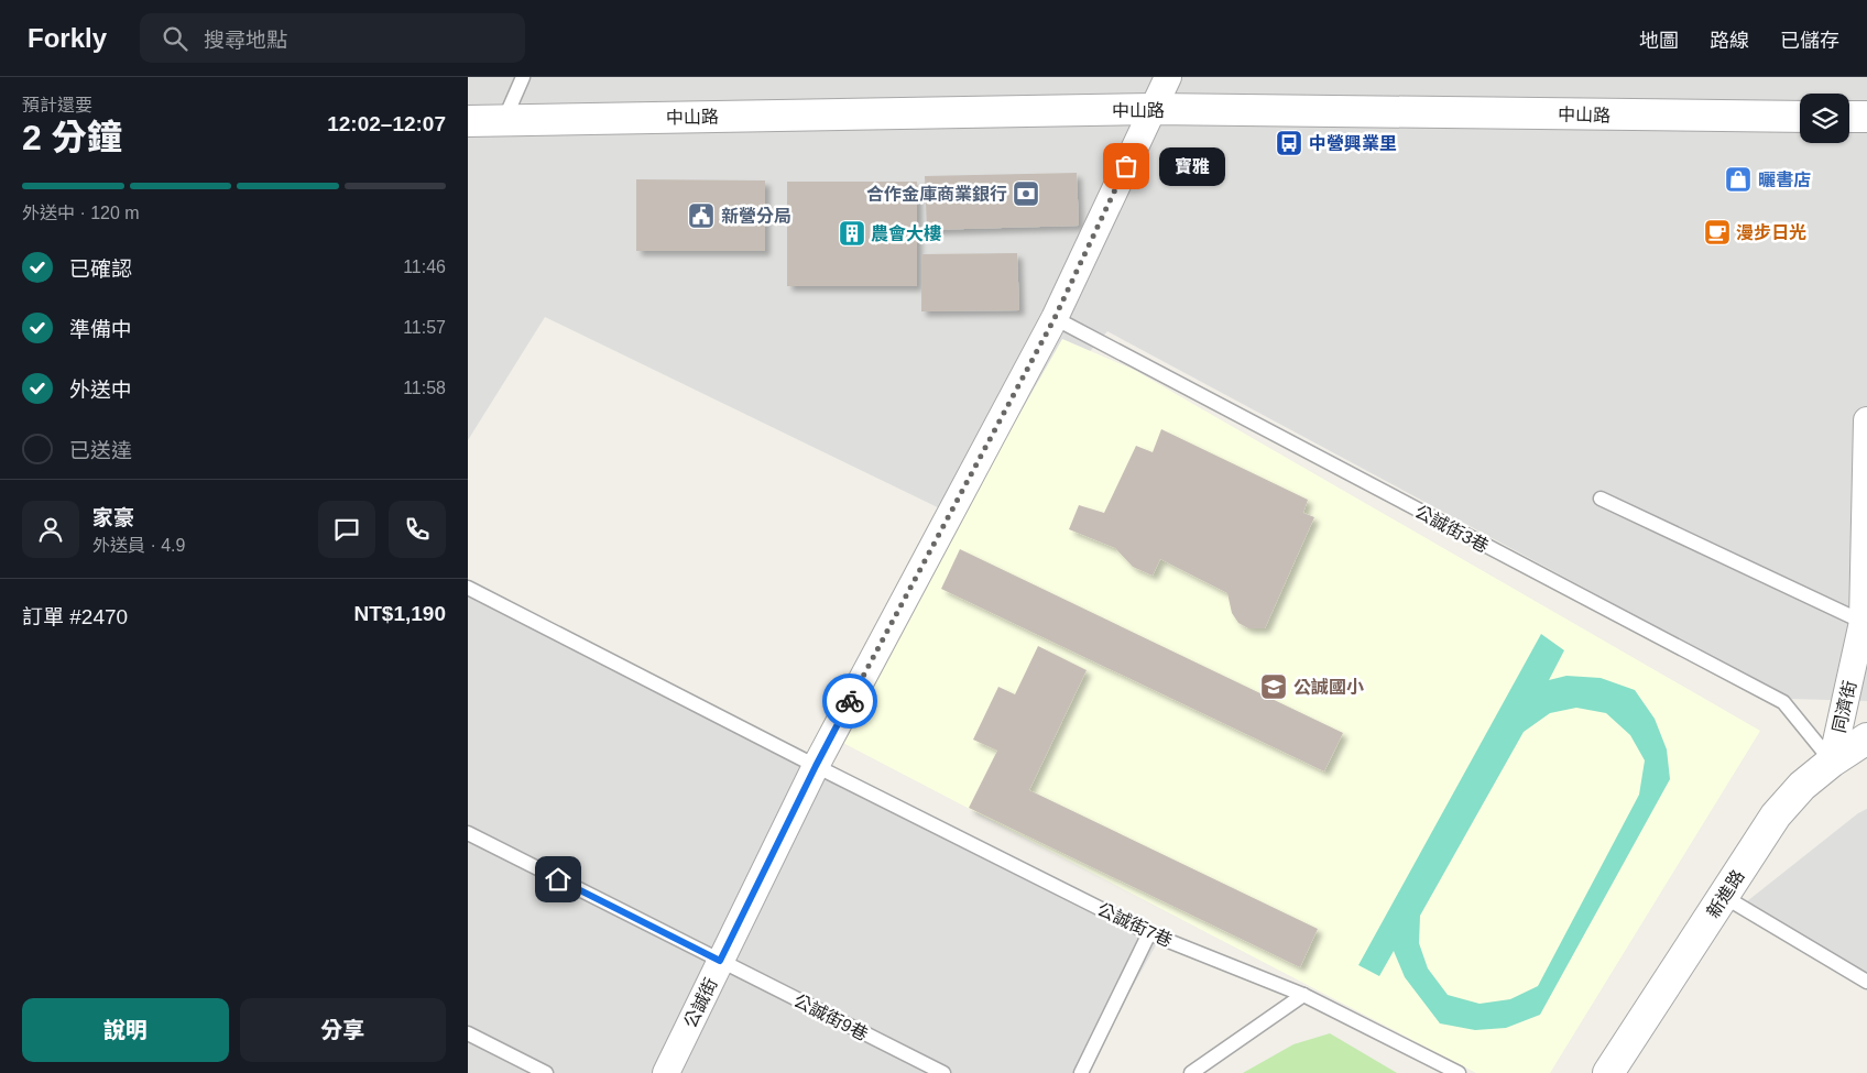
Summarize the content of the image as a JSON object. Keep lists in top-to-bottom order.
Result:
{
  "streets": {
    "street": [
      "中山路",
      "同濟街",
      "新進路",
      "公誠街"
    ],
    "lane": ["公誠街3巷", "公誠街7巷", "公誠街9巷"]
  },
  "crossings": [
    ["中山路", "公誠街"],
    ["公誠街3巷", "同濟街"],
    ["公誠街3巷", "新進路"],
    ["公誠街3巷", "公誠街"],
    ["同濟街", "新進路"],
    ["公誠街7巷", "公誠街"],
    ["公誠街", "公誠街9巷"]
  ],
  "places": {
    "bus stop": ["中營興業里"],
    "other": ["寶雅"],
    "shop": ["曬書店"],
    "bank": ["合作金庫商業銀行"],
    "public building": ["新營分局"],
    "cafe": ["漫步日光"],
    "building": ["農會大樓"],
    "school or university": ["公誠國小"]
  },
  "page": {
    "header": "Forkly",
    "search": "搜尋地點",
    "nav": ["地圖", "路線", "已儲存"],
    "heading": ["2 分鐘", "預計還要", "12:02–12:07"],
    "panel": [
      "家豪",
      "外送員 · 4.9",
      "訂單 #2470",
      "NT$1,190"
    ],
    "bubble": "寶雅",
    "bar": "外送中 · 120 m",
    "list": [
      ["已確認", "11:46"],
      ["準備中", "11:57"],
      ["外送中", "11:58"],
      "已送達"
    ],
    "buttons": ["說明", "分享"]
  }
}
